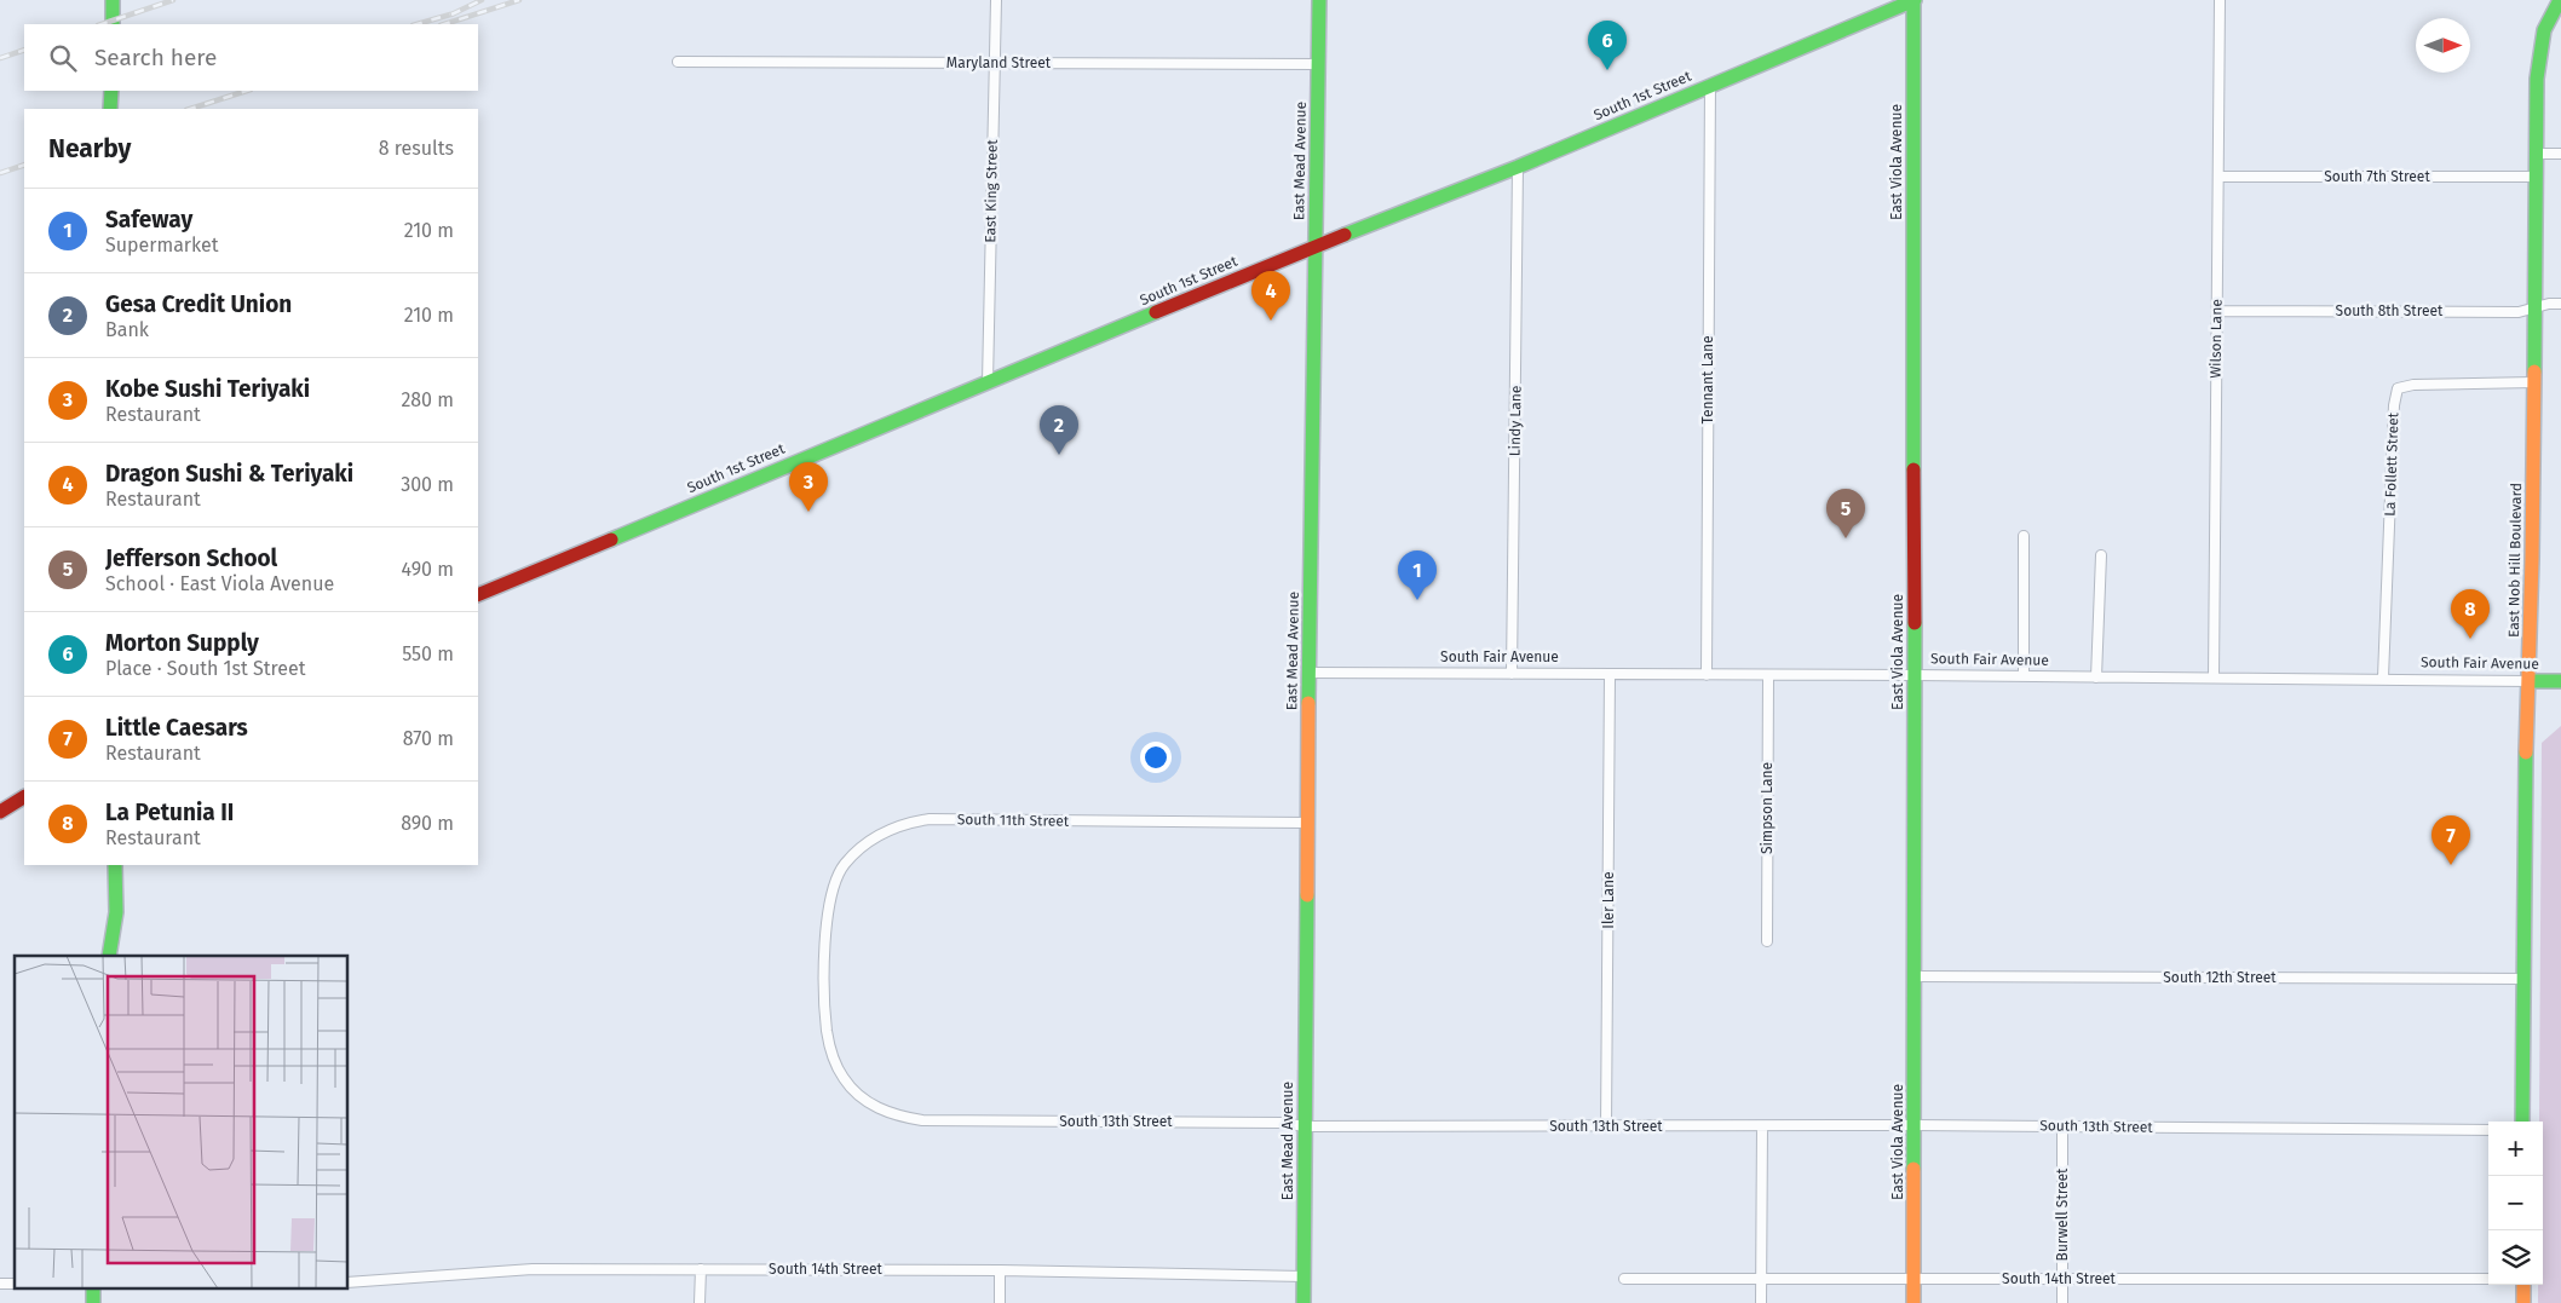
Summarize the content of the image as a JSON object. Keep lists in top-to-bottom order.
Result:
{
  "streets": {
    "main road": [
      "South 1st Street",
      "East Mead Avenue",
      "East Viola Avenue",
      "East Nob Hill Boulevard",
      "South Fair Avenue"
    ],
    "street": [
      "Maryland Street",
      "South 7th Street",
      "East King Street",
      "South 8th Street",
      "Wilson Lane",
      "Tennant Lane",
      "Lindy Lane",
      "La Follett Street",
      "Simpson Lane",
      "South 11th Street",
      "Iler Lane",
      "South 12th Street",
      "South 13th Street",
      "Burwell Street",
      "South 14th Street"
    ]
  },
  "crossings": [
    ["Maryland Street", "East Mead Avenue"],
    ["Maryland Street", "East King Street"],
    ["South 1st Street", "East Mead Avenue"],
    ["South 1st Street", "East Viola Avenue"],
    ["South 1st Street", "East King Street"],
    ["South 1st Street", "Tennant Lane"],
    ["South 1st Street", "Lindy Lane"],
    ["East Mead Avenue", "South Fair Avenue"],
    ["East Mead Avenue", "South 11th Street"],
    ["East Mead Avenue", "South 13th Street"],
    ["East Mead Avenue", "South 14th Street"],
    ["East Viola Avenue", "South Fair Avenue"],
    ["East Viola Avenue", "South 12th Street"],
    ["East Viola Avenue", "South 13th Street"],
    ["East Viola Avenue", "South 14th Street"],
    ["South 7th Street", "Wilson Lane"],
    ["South 7th Street", "East Nob Hill Boulevard"],
    ["South 8th Street", "Wilson Lane"],
    ["South 8th Street", "East Nob Hill Boulevard"],
    ["Wilson Lane", "South Fair Avenue"],
    ["Tennant Lane", "South Fair Avenue"],
    ["Lindy Lane", "South Fair Avenue"],
    ["La Follett Street", "East Nob Hill Boulevard"],
    ["La Follett Street", "South Fair Avenue"],
    ["East Nob Hill Boulevard", "South Fair Avenue"],
    ["East Nob Hill Boulevard", "South 12th Street"],
    ["South Fair Avenue", "Simpson Lane"],
    ["South Fair Avenue", "Iler Lane"],
    ["South 11th Street", "South 13th Street"],
    ["Iler Lane", "South 13th Street"],
    ["South 13th Street", "Burwell Street"],
    ["Burwell Street", "South 14th Street"]
  ],
  "north": "right",
  "page": {
    "pins": [
      "6",
      "4",
      "2",
      "3",
      "5",
      "1",
      "8",
      "7"
    ],
    "search": "Search here",
    "heading": ["Nearby", "8 results"],
    "list": [
      {
        "mark": "1",
        "name": "Safeway",
        "note": "Supermarket",
        "value": "210 m"
      },
      {
        "mark": "2",
        "name": "Gesa Credit Union",
        "note": "Bank",
        "value": "210 m"
      },
      {
        "mark": "3",
        "name": "Kobe Sushi Teriyaki",
        "note": "Restaurant",
        "value": "280 m"
      },
      {
        "mark": "4",
        "name": "Dragon Sushi & Teriyaki",
        "note": "Restaurant",
        "value": "300 m"
      },
      {
        "mark": "5",
        "name": "Jefferson School",
        "note": "School · East Viola Avenue",
        "value": "490 m"
      },
      {
        "mark": "6",
        "name": "Morton Supply",
        "note": "Place · South 1st Street",
        "value": "550 m"
      },
      {
        "mark": "7",
        "name": "Little Caesars",
        "note": "Restaurant",
        "value": "870 m"
      },
      {
        "mark": "8",
        "name": "La Petunia II",
        "note": "Restaurant",
        "value": "890 m"
      }
    ],
    "map_buttons": ["+", "−"]
  }
}
